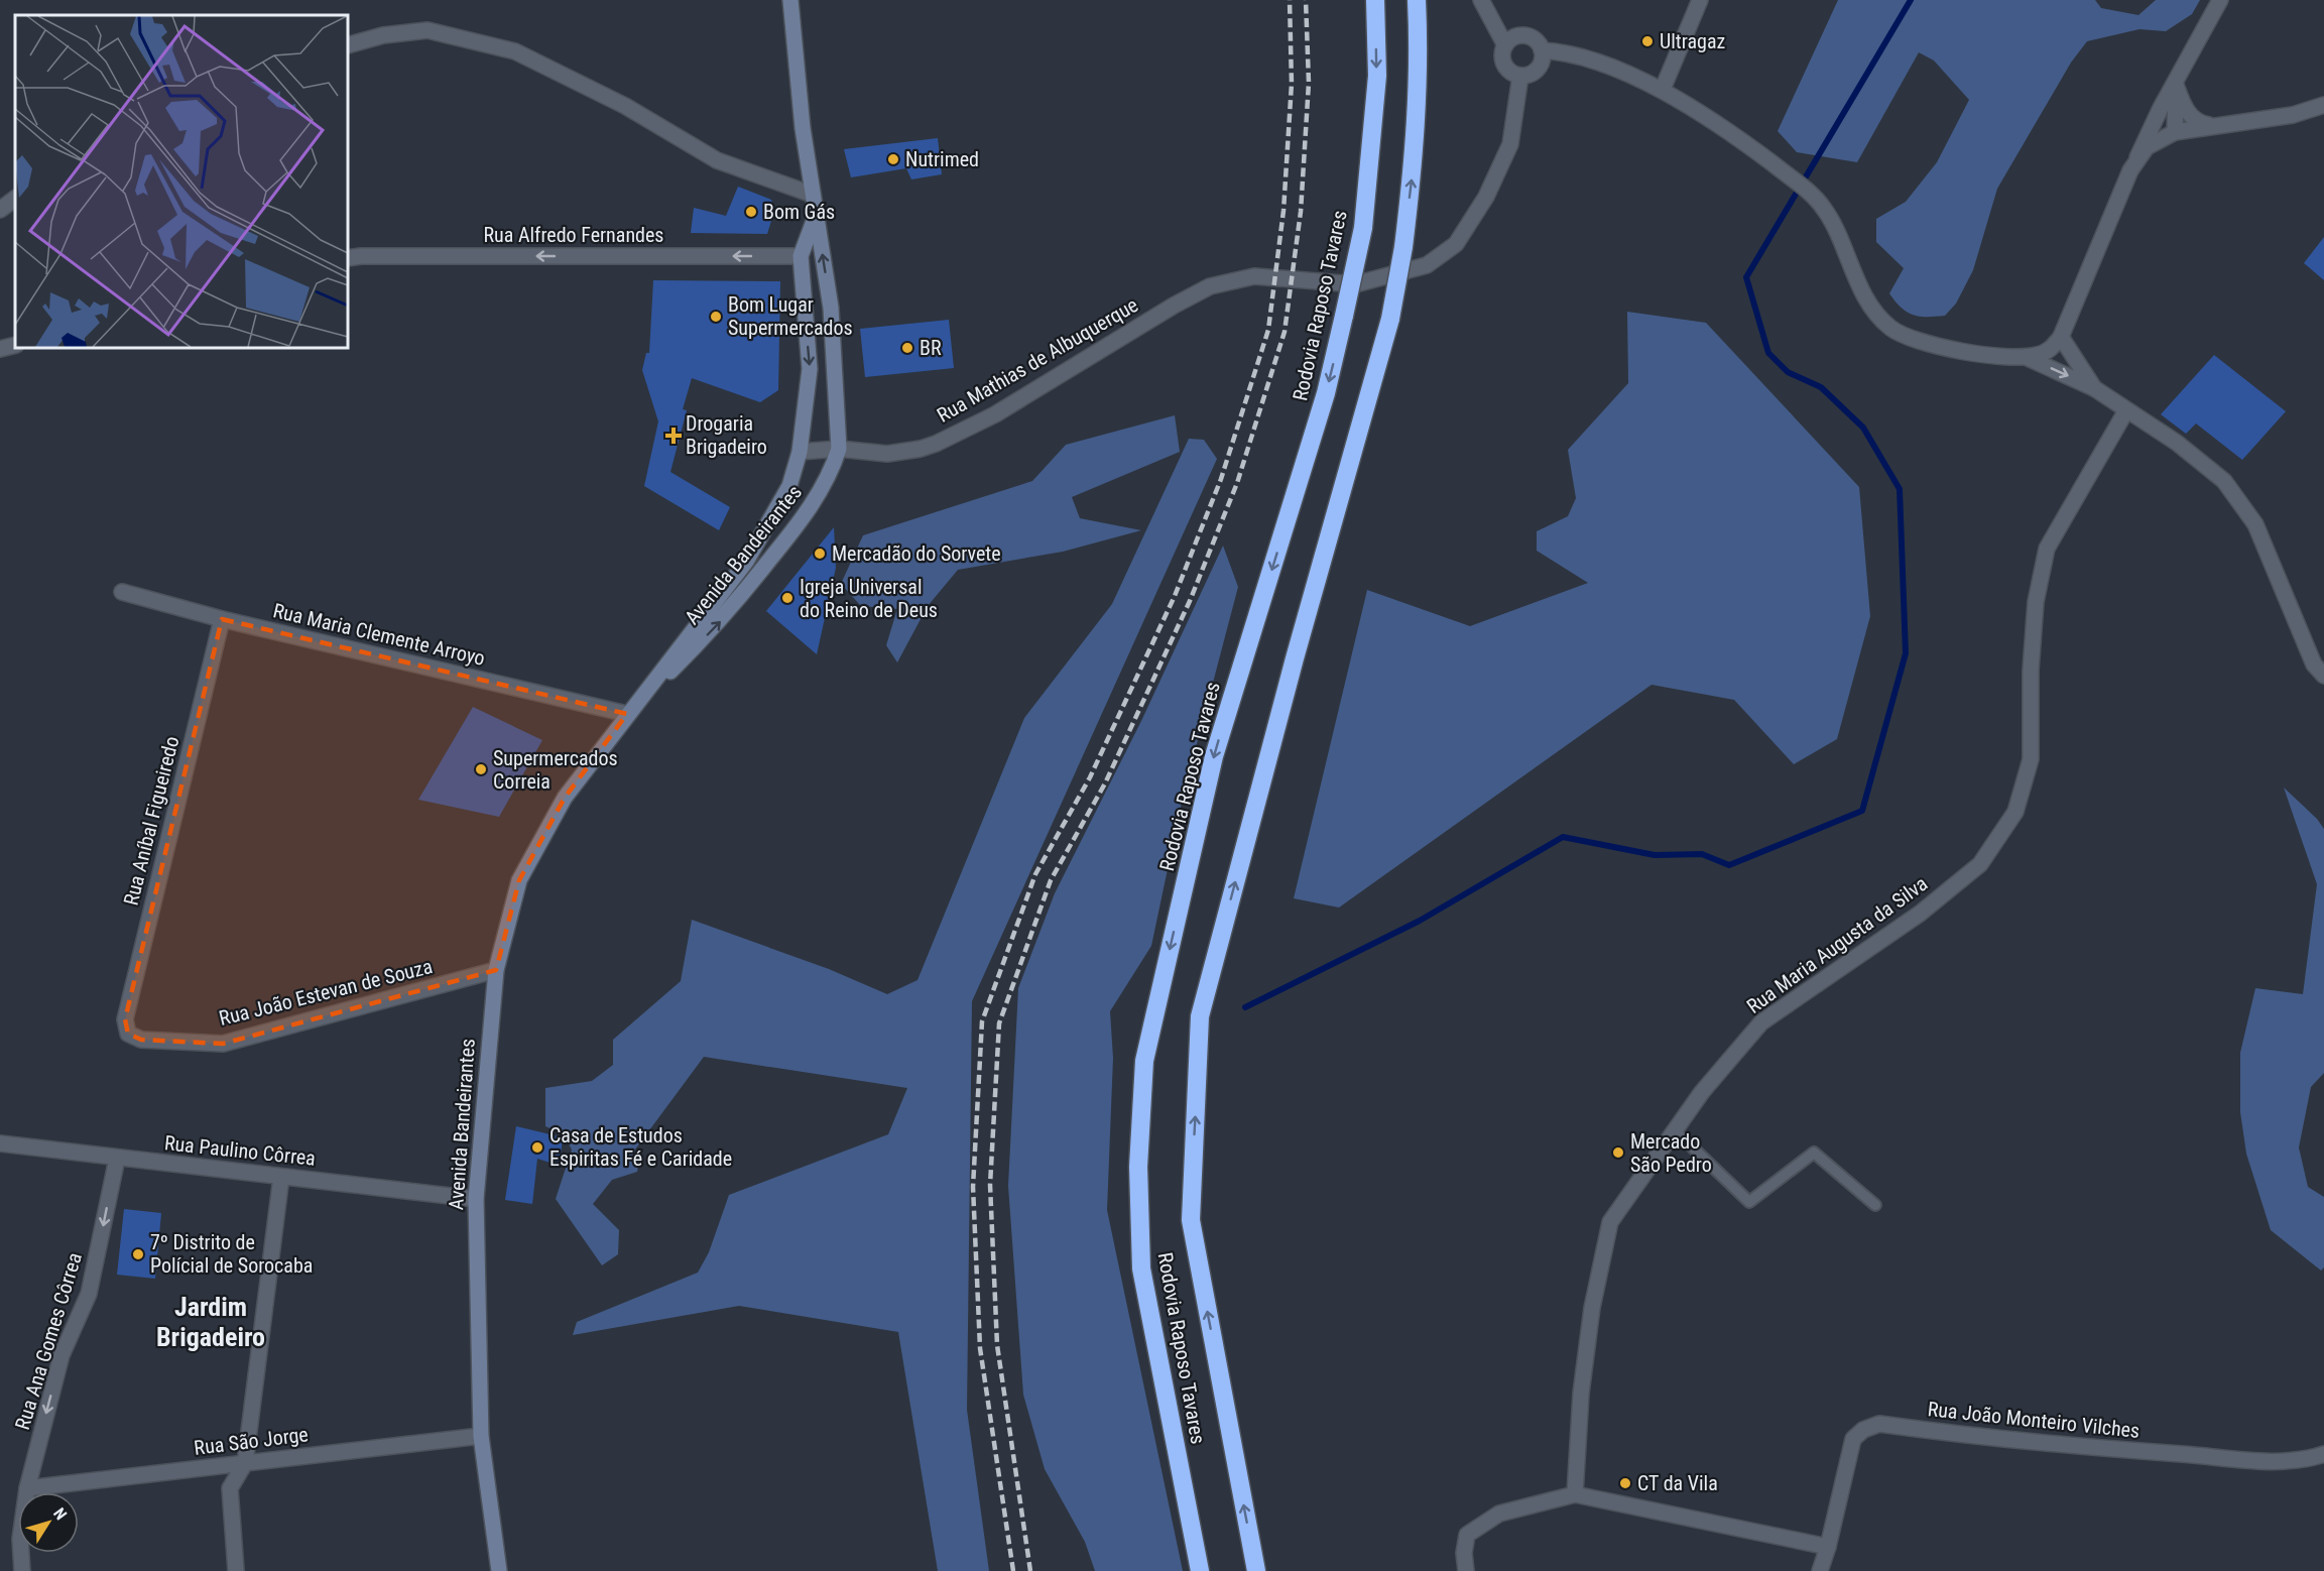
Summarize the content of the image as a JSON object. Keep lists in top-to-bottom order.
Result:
{
  "streets": {
    "highway": ["Rodovia Raposo Tavares"],
    "main road": ["Avenida Bandeirantes"],
    "street": [
      "Rua Alfredo Fernandes",
      "Rua Mathias de Albuquerque",
      "Rua Maria Clemente Arroyo",
      "Rua Aníbal Figueiredo",
      "Rua Maria Augusta da Silva",
      "Rua João Estevan de Souza",
      "Rua Paulino Côrrea",
      "Rua Ana Gomes Côrrea",
      "Rua João Monteiro Vilches",
      "Rua São Jorge"
    ]
  },
  "crossings": [
    ["Rua Alfredo Fernandes", "Avenida Bandeirantes"],
    ["Rua Mathias de Albuquerque", "Avenida Bandeirantes"],
    ["Avenida Bandeirantes", "Rua Maria Clemente Arroyo"],
    ["Avenida Bandeirantes", "Rua João Estevan de Souza"],
    ["Avenida Bandeirantes", "Rua Paulino Côrrea"],
    ["Avenida Bandeirantes", "Rua São Jorge"],
    ["Rua Maria Clemente Arroyo", "Rua Aníbal Figueiredo"],
    ["Rua Aníbal Figueiredo", "Rua João Estevan de Souza"],
    ["Rua Paulino Côrrea", "Rua Ana Gomes Côrrea"],
    ["Rua Ana Gomes Côrrea", "Rua São Jorge"]
  ],
  "one_way": ["Rua Ana Gomes Côrrea"],
  "districts": ["Jardim Brigadeiro"],
  "places": {
    "other": [
      "Ultragaz",
      "Nutrimed",
      "Bom Gás",
      "Bom Lugar Supermercados",
      "BR",
      "Mercadão do Sorvete",
      "Igreja Universal do Reino de Deus",
      "Supermercados Correia",
      "Casa de Estudos Espiritas Fé e Caridade",
      "Mercado São Pedro",
      "7º Distrito de Polícial de Sorocaba",
      "CT da Vila"
    ],
    "health": ["Drogaria Brigadeiro"]
  },
  "north": "top right"
}
